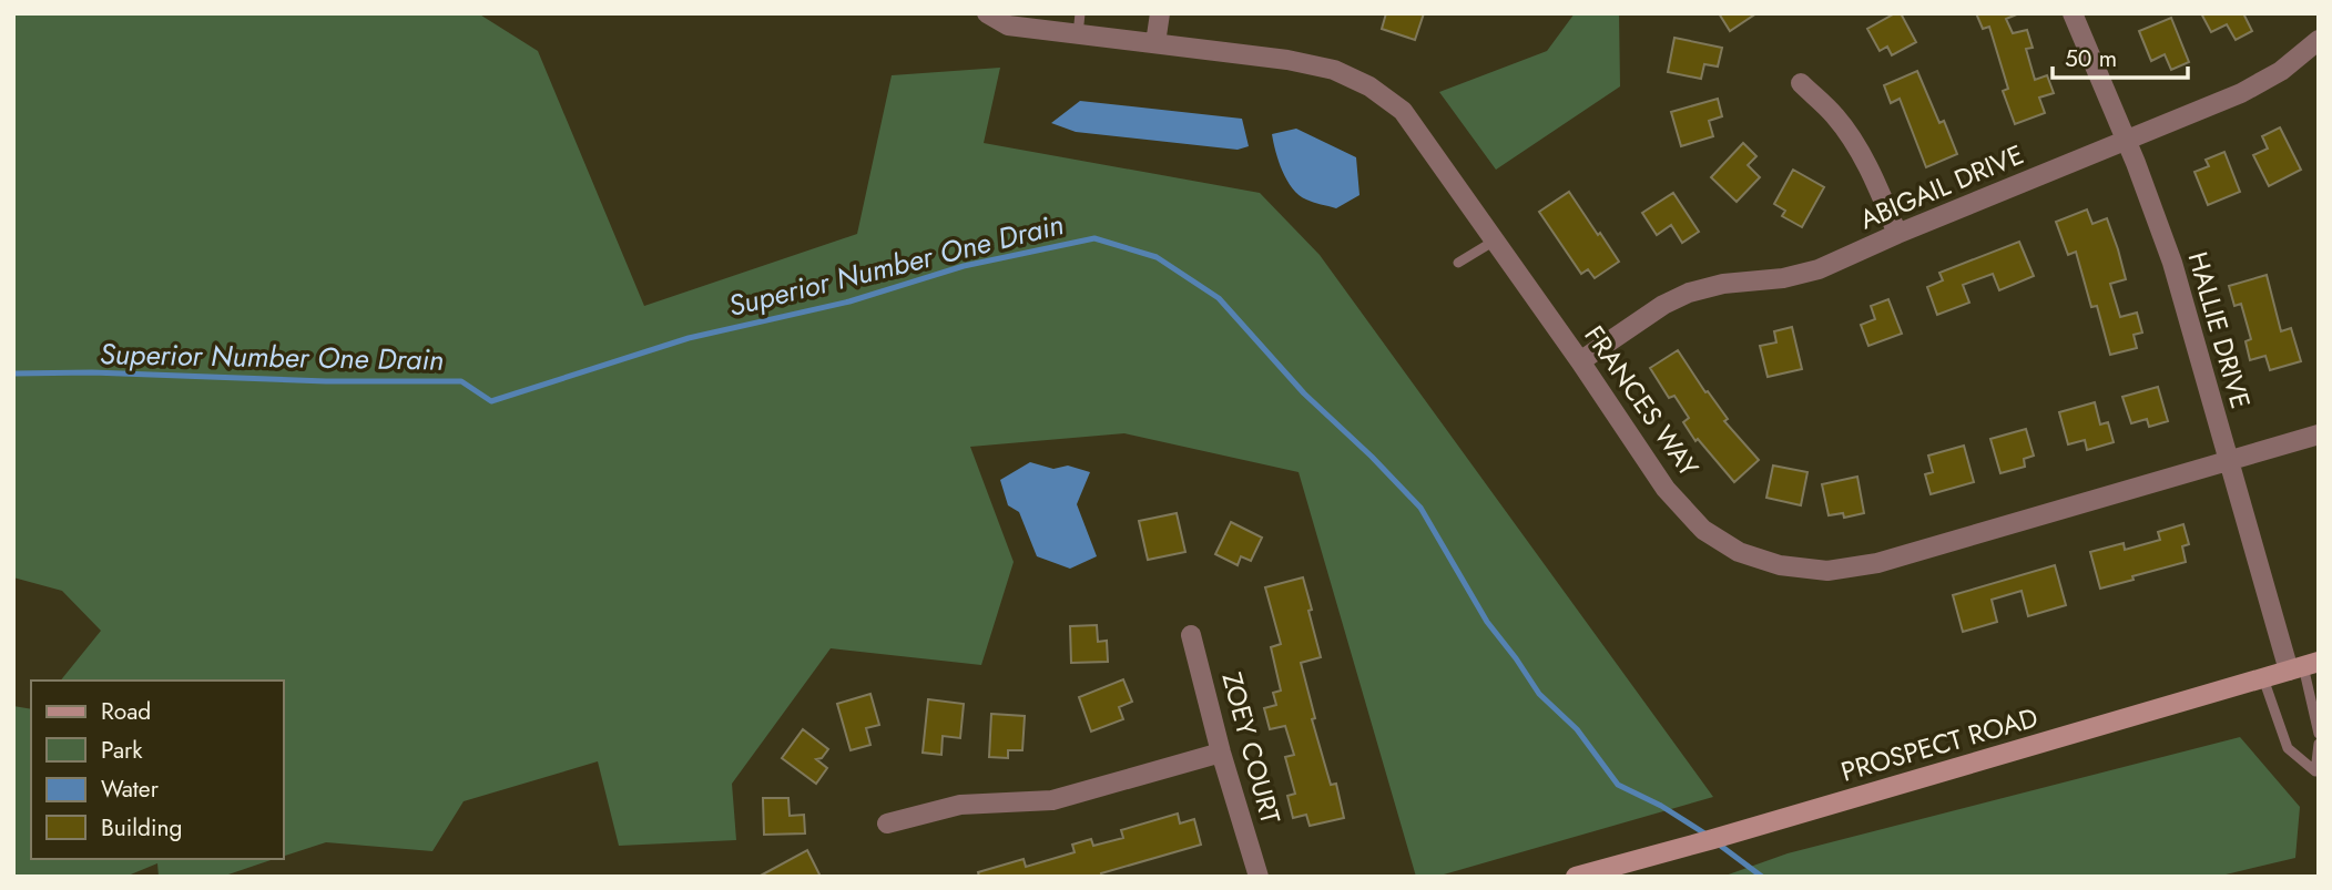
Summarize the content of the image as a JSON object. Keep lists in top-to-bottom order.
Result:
{
  "streets": {
    "main road": ["PROSPECT ROAD"],
    "street": [
      "ABIGAIL DRIVE",
      "HALLIE DRIVE",
      "FRANCES WAY",
      "ZOEY COURT"
    ]
  },
  "crossings": [
    ["ABIGAIL DRIVE", "HALLIE DRIVE"],
    ["ABIGAIL DRIVE", "FRANCES WAY"],
    ["HALLIE DRIVE", "FRANCES WAY"],
    ["HALLIE DRIVE", "PROSPECT ROAD"]
  ],
  "water": ["Superior Number One Drain"],
  "legend": [
    "Road",
    "Park",
    "Water",
    "Building"
  ],
  "scale_bar": "50 m"
}
